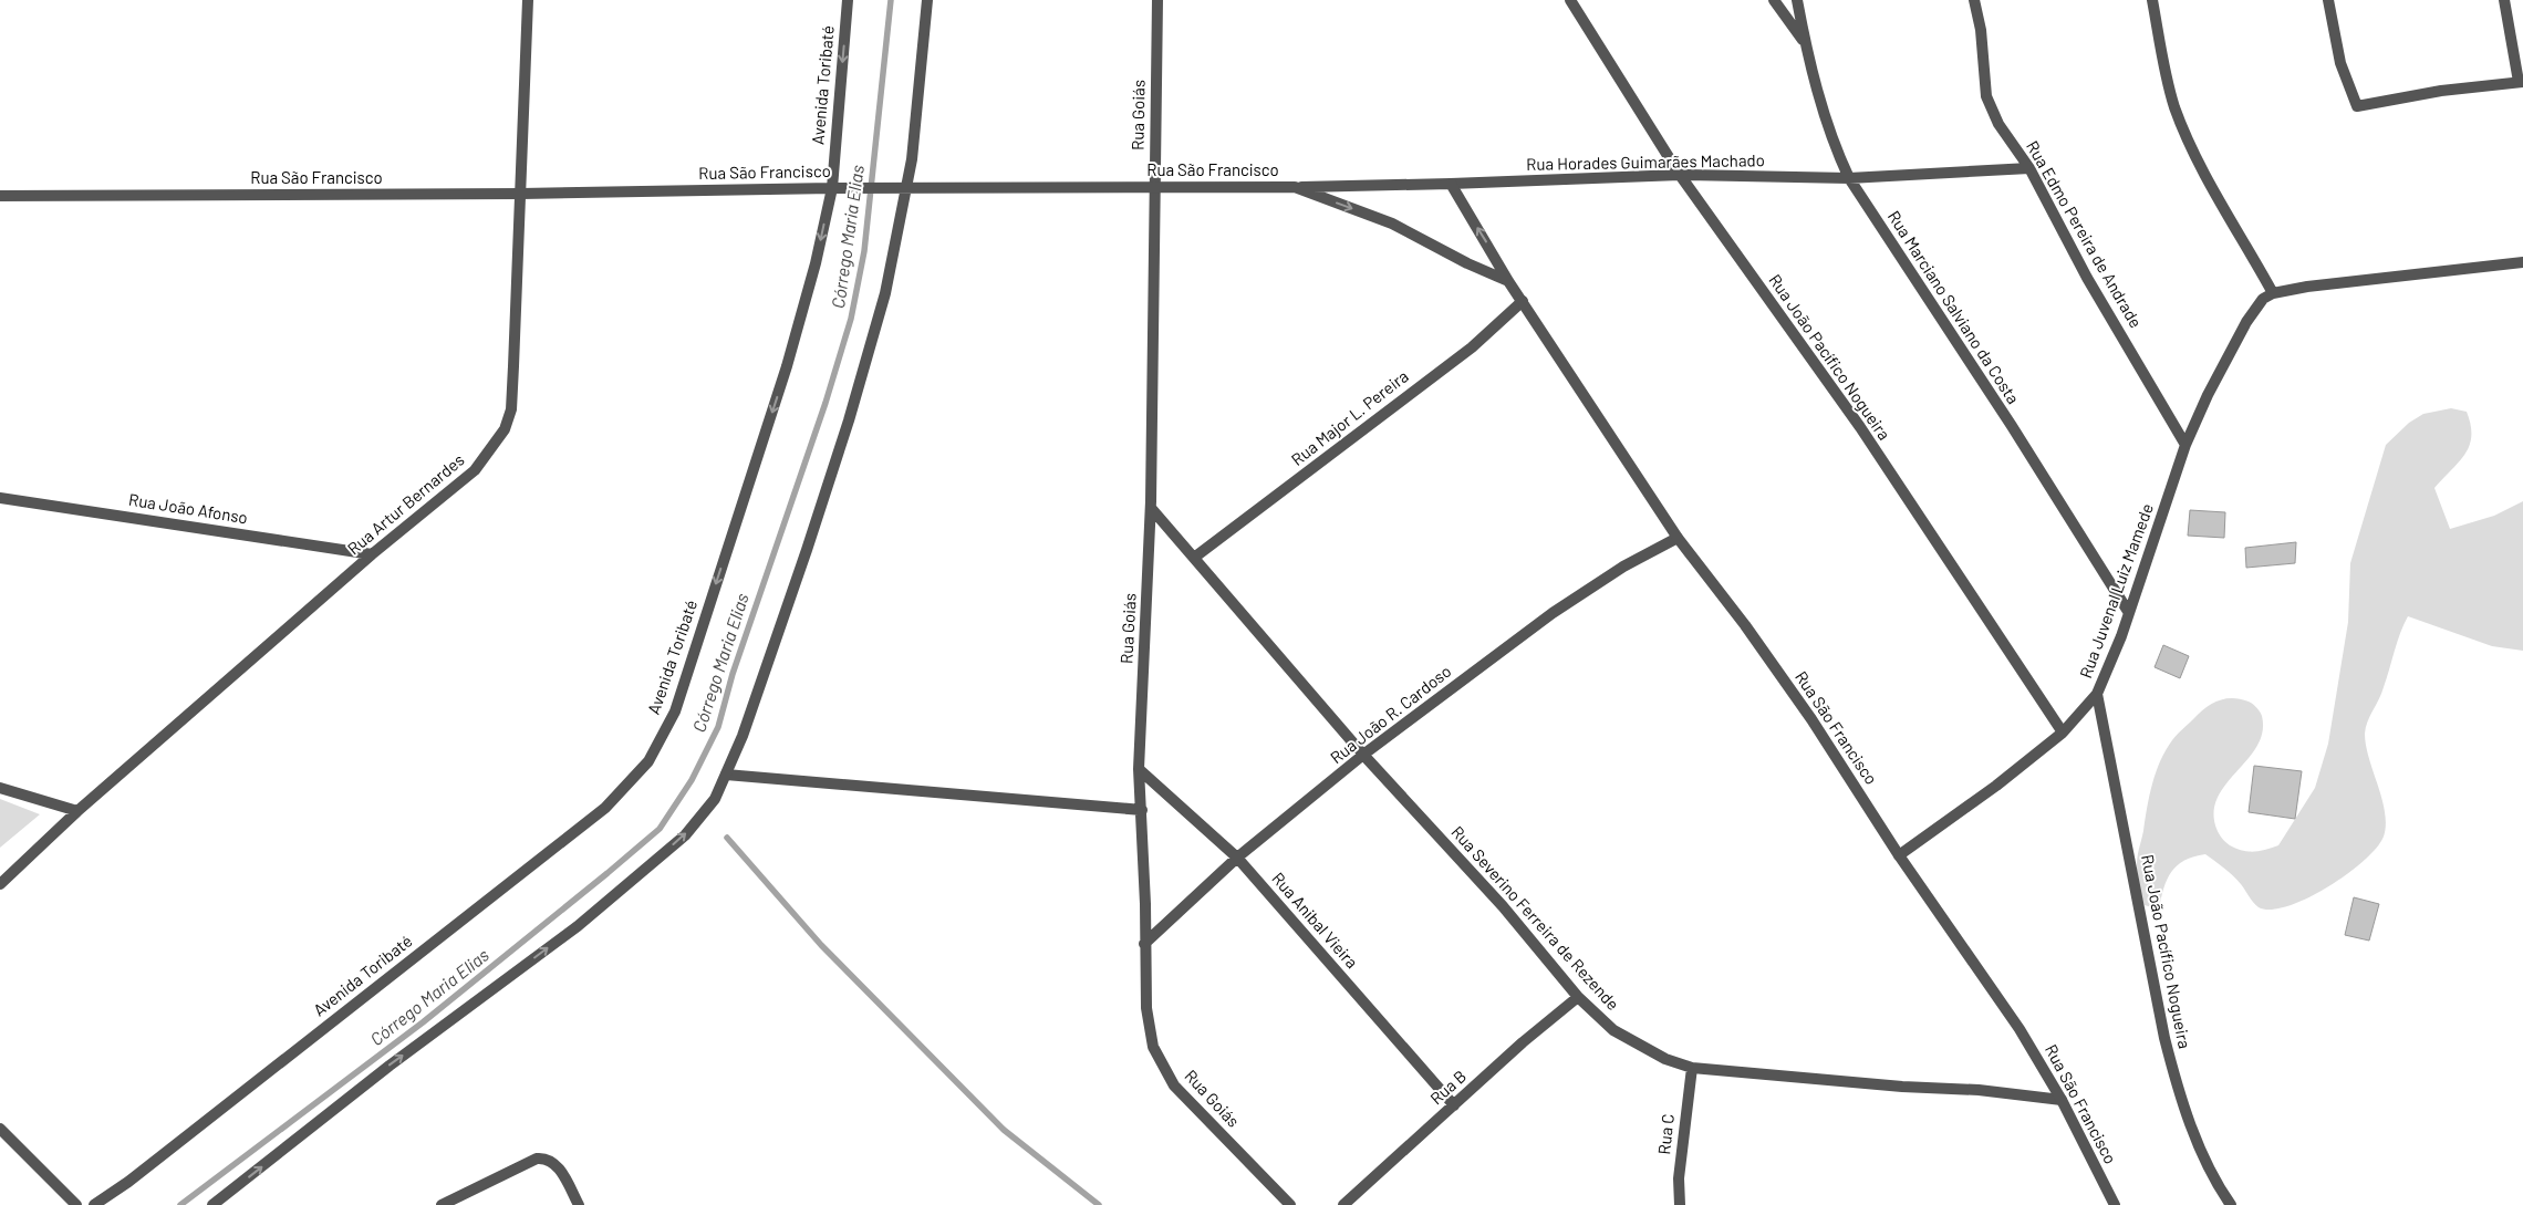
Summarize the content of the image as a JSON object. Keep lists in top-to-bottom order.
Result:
{
  "streets": {
    "street": [
      "Avenida Toribaté",
      "Rua Goiás",
      "Rua Horades Guimarães Machado",
      "Rua São Francisco",
      "Rua Edmo Pereira de Andrade",
      "Rua Marciano Salviano da Costa",
      "Rua João Pacífico Nogueira",
      "Rua Major L. Pereira",
      "Rua Artur Bernardes",
      "Rua João Afonso",
      "Rua Juvenal Luiz Mamede",
      "Rua João R. Cardoso",
      "Rua Severino Ferreira de Rezende",
      "Rua Anibal Vieira",
      "Rua B",
      "Rua C"
    ]
  },
  "crossings": [
    ["Avenida Toribaté", "Rua São Francisco"],
    ["Rua Goiás", "Rua São Francisco"],
    ["Rua Goiás", "Rua João R. Cardoso"],
    ["Rua Goiás", "Rua Severino Ferreira de Rezende"],
    ["Rua Goiás", "Rua Anibal Vieira"],
    ["Rua Horades Guimarães Machado", "Rua São Francisco"],
    ["Rua Horades Guimarães Machado", "Rua Edmo Pereira de Andrade"],
    ["Rua Horades Guimarães Machado", "Rua Marciano Salviano da Costa"],
    ["Rua Horades Guimarães Machado", "Rua João Pacífico Nogueira"],
    ["Rua São Francisco", "Rua Major L. Pereira"],
    ["Rua São Francisco", "Rua Artur Bernardes"],
    ["Rua São Francisco", "Rua Juvenal Luiz Mamede"],
    ["Rua São Francisco", "Rua João R. Cardoso"],
    ["Rua São Francisco", "Rua Severino Ferreira de Rezende"],
    ["Rua Edmo Pereira de Andrade", "Rua Juvenal Luiz Mamede"],
    ["Rua Marciano Salviano da Costa", "Rua Juvenal Luiz Mamede"],
    ["Rua João Pacífico Nogueira", "Rua Juvenal Luiz Mamede"],
    ["Rua Major L. Pereira", "Rua Severino Ferreira de Rezende"],
    ["Rua Artur Bernardes", "Rua João Afonso"],
    ["Rua João R. Cardoso", "Rua Severino Ferreira de Rezende"],
    ["Rua João R. Cardoso", "Rua Anibal Vieira"],
    ["Rua Severino Ferreira de Rezende", "Rua B"],
    ["Rua Severino Ferreira de Rezende", "Rua C"],
    ["Rua Anibal Vieira", "Rua B"]
  ],
  "water": ["Córrego Maria Elias"]
}
